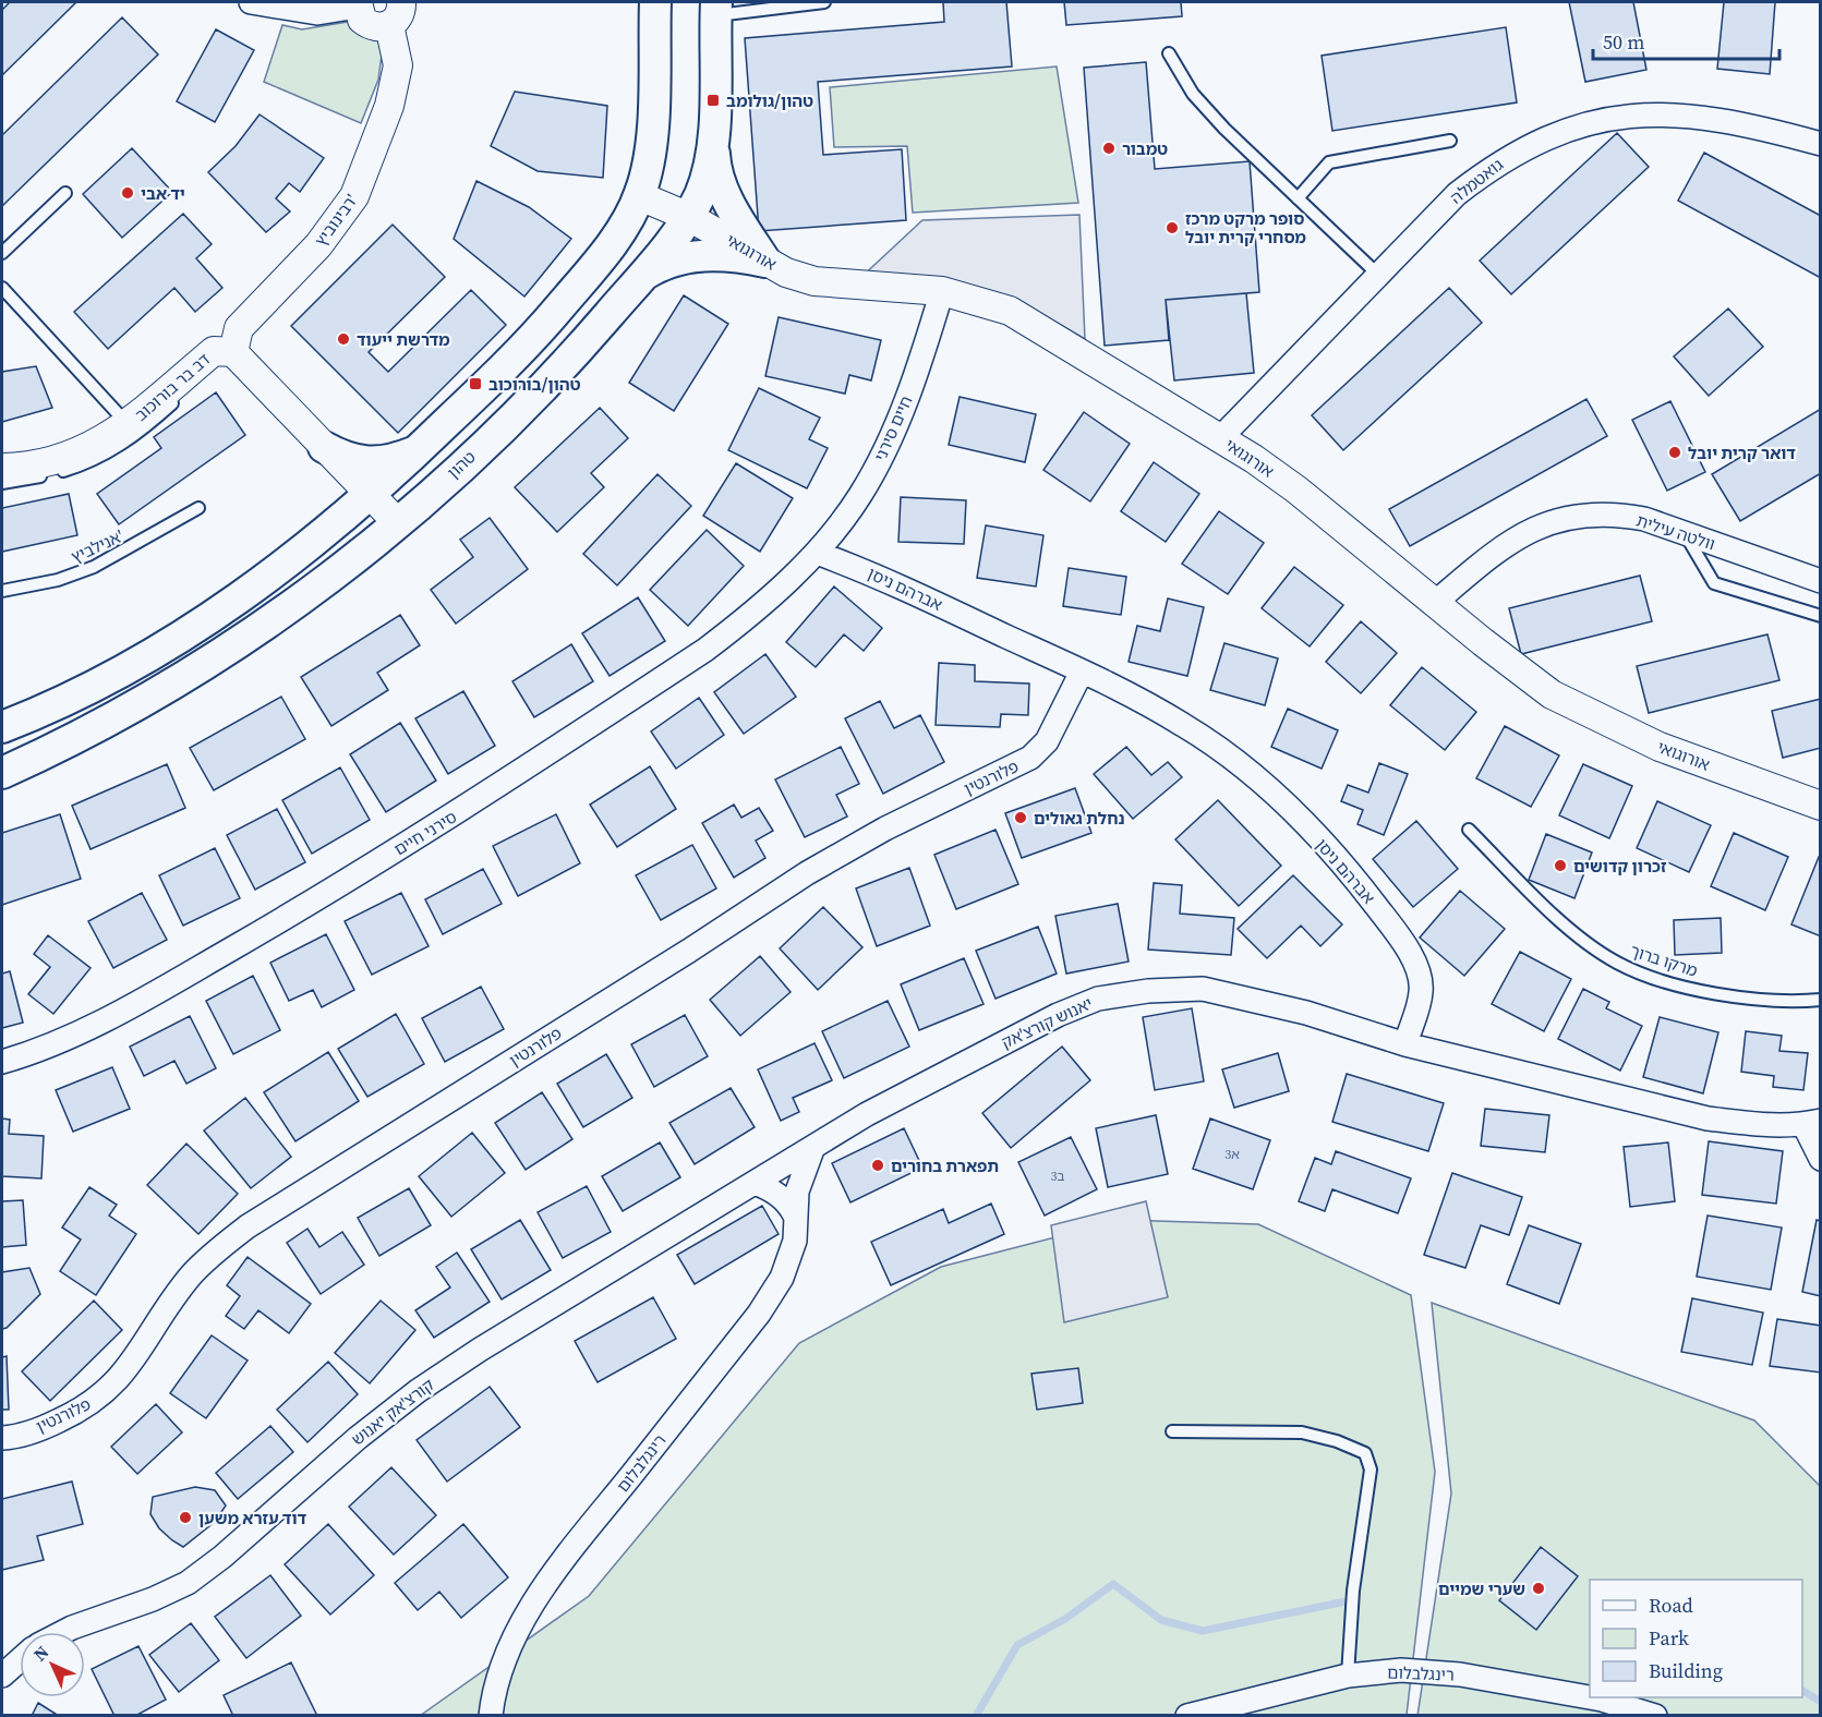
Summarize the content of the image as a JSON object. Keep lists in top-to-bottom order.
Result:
{
  "streets": {
    "main road": ["טהון"],
    "street": [
      "גואטמלה",
      "רבינוביץ'",
      "אורוגואי",
      "דב בר בורוכוב",
      "חיים סירני",
      "וולטה עילית",
      "אברהם ניסן",
      "פלורנטין",
      "סירני חיים",
      "יאנוש קורצ'אק",
      "קורצ'אק יאנוש",
      "רינגלבלום"
    ],
    "lane": ["אנילביץ'", "מרקו ברוך"]
  },
  "crossings": [
    ["גואטמלה", "אורוגואי"],
    ["רבינוביץ'", "דב בר בורוכוב"],
    ["אורוגואי", "חיים סירני"],
    ["אורוגואי", "טהון"],
    ["אורוגואי", "וולטה עילית"],
    ["דב בר בורוכוב", "טהון"],
    ["חיים סירני", "אברהם ניסן"],
    ["חיים סירני", "סירני חיים"],
    ["אברהם ניסן", "פלורנטין"],
    ["אברהם ניסן", "סירני חיים"],
    ["אברהם ניסן", "יאנוש קורצ'אק"],
    ["יאנוש קורצ'אק", "קורצ'אק יאנוש"],
    ["יאנוש קורצ'אק", "רינגלבלום"]
  ],
  "places": {
    "transit": ["טהון/גולומב", "טהון/בורוכוב"],
    "other": [
      "טמבור",
      "יד אבי",
      "סופר מרקט מרכז מסחרי קרית יובל",
      "מדרשת ייעוד",
      "דואר קרית יובל",
      "נחלת גאולים",
      "זכרון קדושים",
      "תפארת בחורים",
      "דוד עזרא משען",
      "שערי שמיים"
    ]
  },
  "house_numbers": ["3א", "3ב"],
  "legend": ["Road", "Park", "Building"],
  "scale_bar": "50 m",
  "north": "top left"
}
